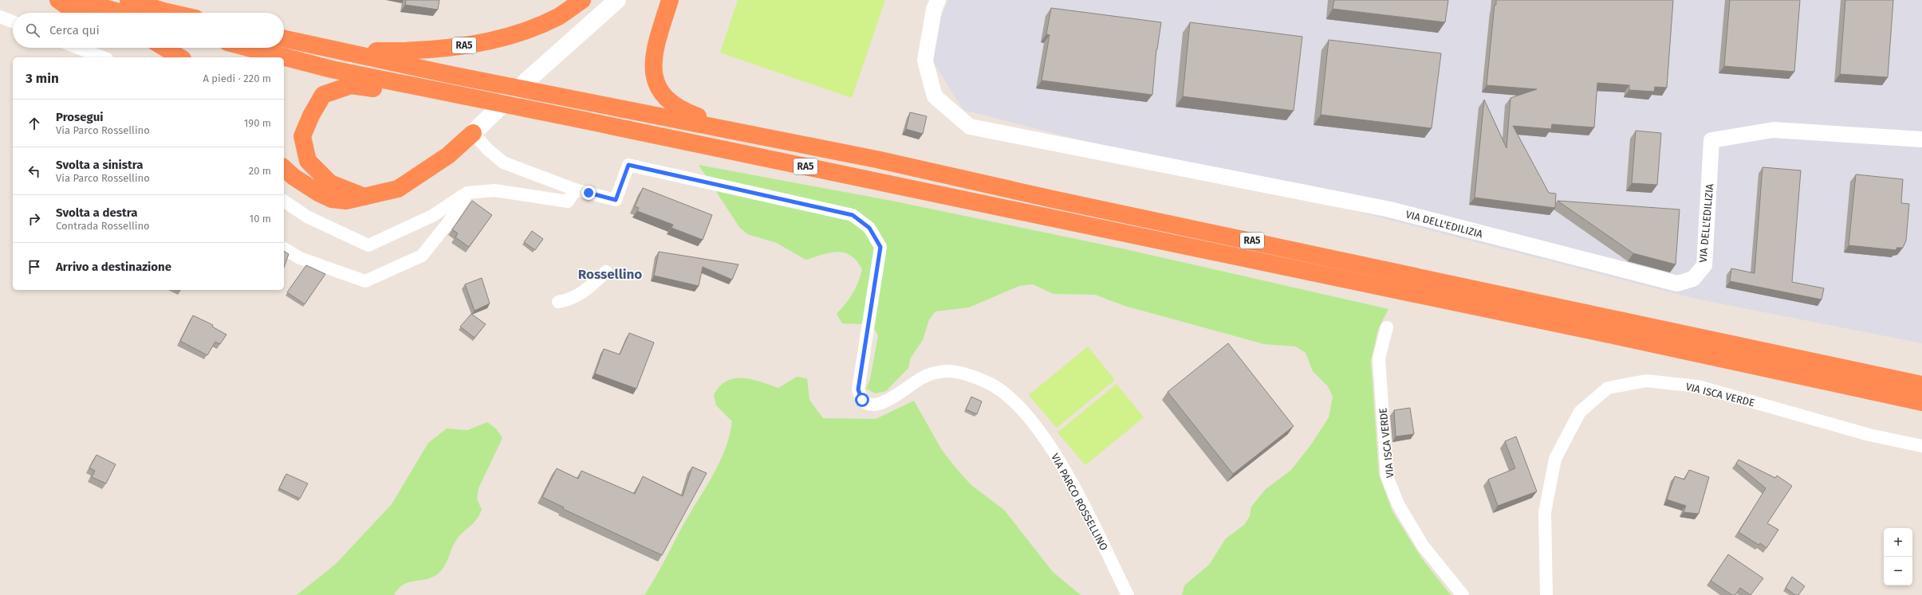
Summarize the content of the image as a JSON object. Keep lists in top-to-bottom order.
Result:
{
  "streets": {
    "highway": ["RA5"],
    "street": ["VIA DELL'EDILIZIA", "VIA ISCA VERDE", "VIA PARCO ROSSELLINO"]
  },
  "districts": ["Rossellino"],
  "page": {
    "search": "Cerca qui",
    "heading": ["3 min", "A piedi · 220 m"],
    "list": [
      ["Prosegui", "Via Parco Rossellino", "190 m"],
      ["Svolta a sinistra", "Via Parco Rossellino", "20 m"],
      ["Svolta a destra", "Contrada Rossellino", "10 m"],
      "Arrivo a destinazione"
    ],
    "map_buttons": ["+", "−"]
  }
}
